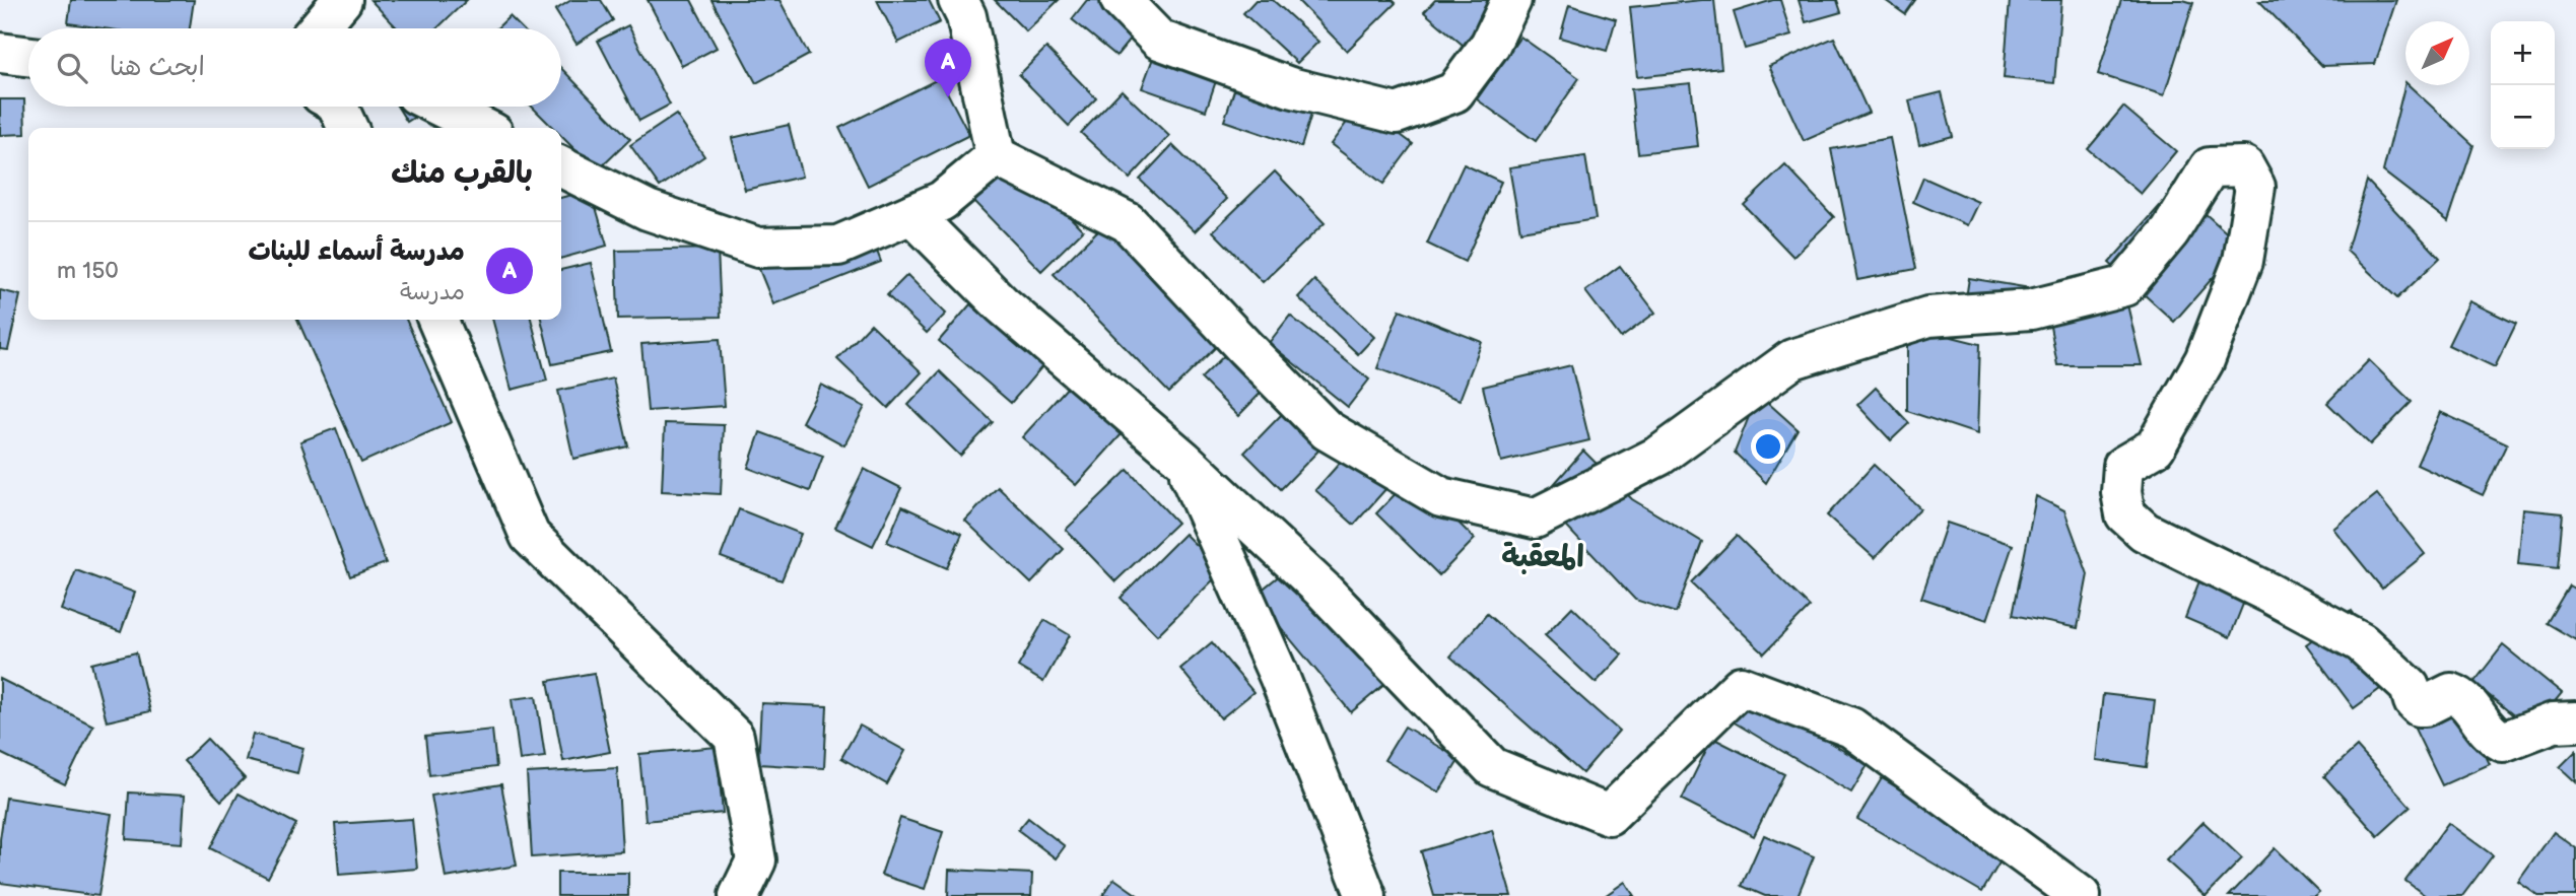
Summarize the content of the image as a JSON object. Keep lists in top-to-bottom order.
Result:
{
  "districts": ["المعقبة"],
  "north": "top right",
  "page": {
    "map_buttons": ["+", "−"],
    "search": "ابحث هنا",
    "pins": "A",
    "heading": "بالقرب منك",
    "list": [
      {
        "mark": "A",
        "name": "مدرسة أسماء للبنات",
        "note": "مدرسة",
        "value": "150 m"
      }
    ]
  }
}
